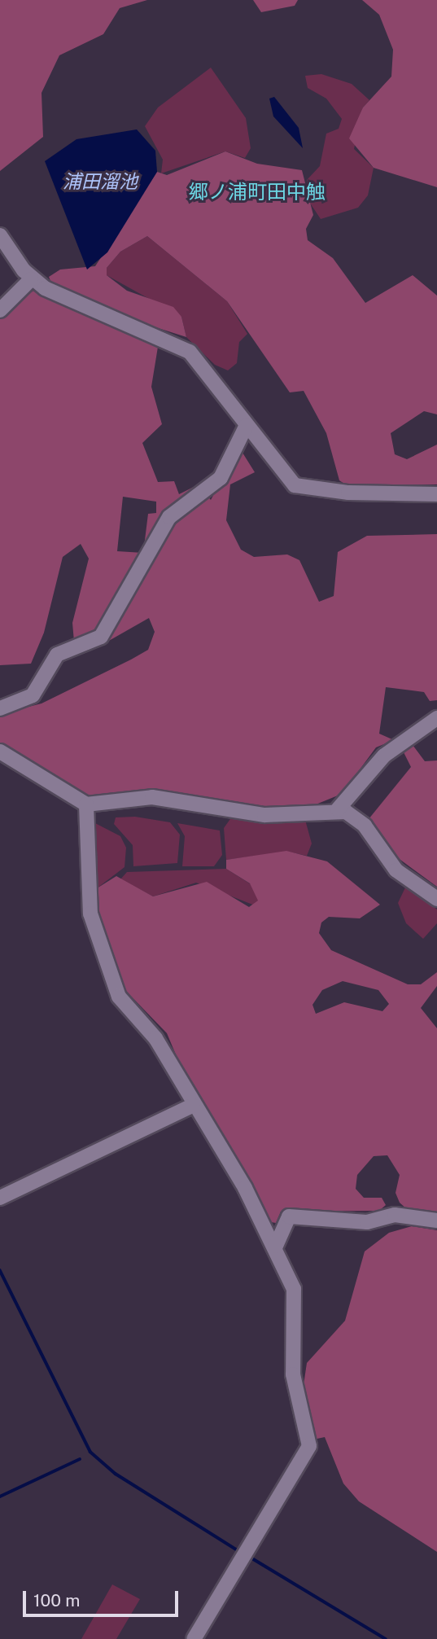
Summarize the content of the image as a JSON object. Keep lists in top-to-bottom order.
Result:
{
  "districts": ["郷ノ浦町田中触"],
  "water": ["浦田溜池"],
  "scale_bar": "100 m"
}
